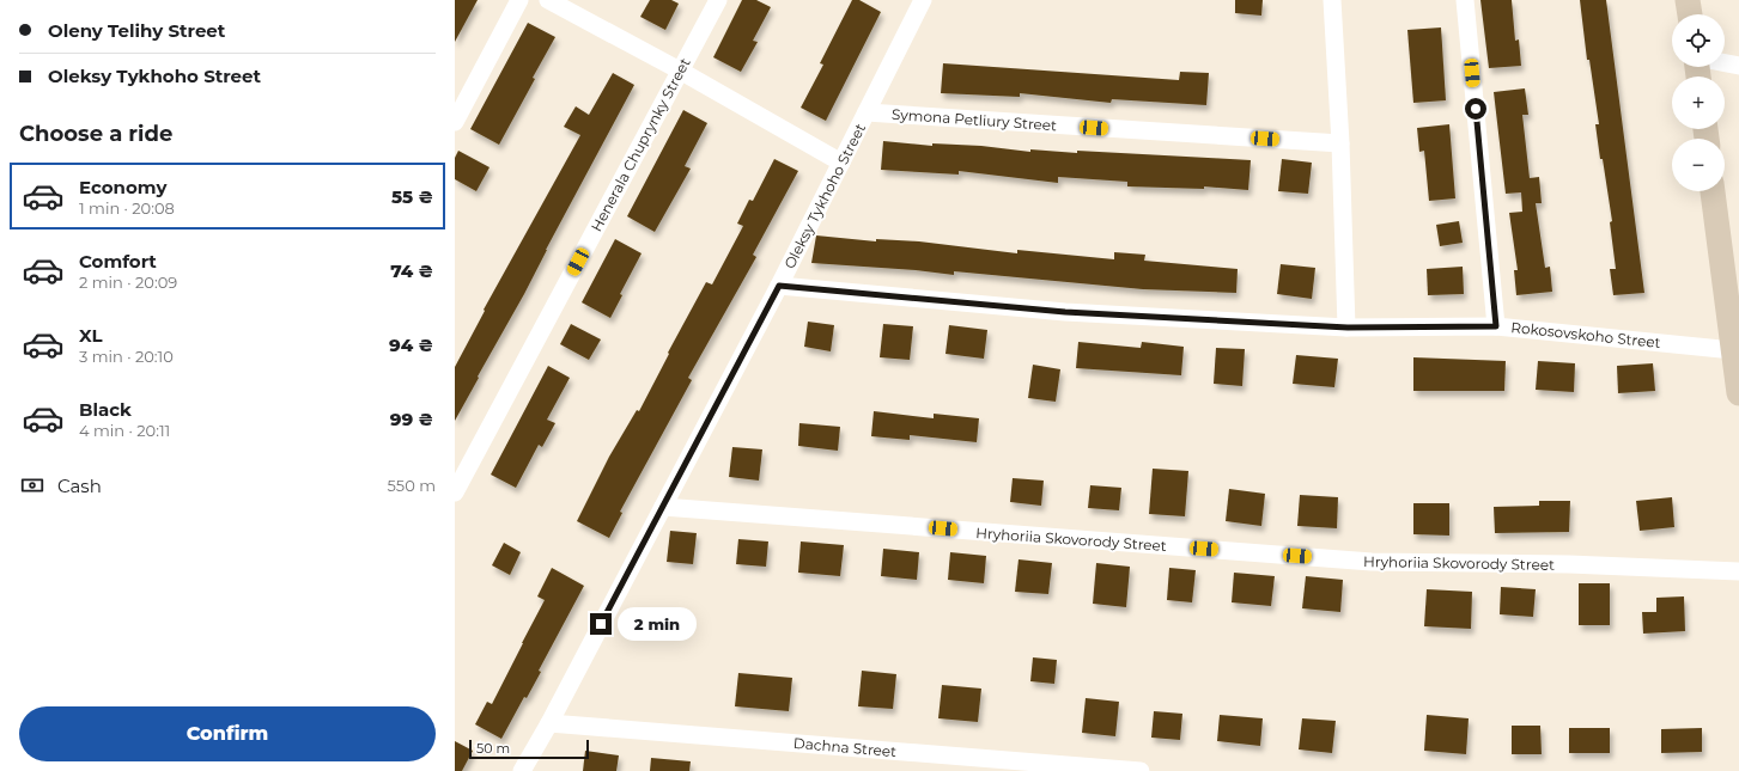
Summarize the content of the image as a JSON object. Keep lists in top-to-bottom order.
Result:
{
  "streets": {
    "street": [
      "Symona Petliury Street",
      "Henerala Chuprynky Street",
      "Oleksy Tykhoho Street",
      "Rokosovskoho Street",
      "Hryhoriia Skovorody Street",
      "Dachna Street"
    ]
  },
  "crossings": [
    ["Symona Petliury Street", "Oleksy Tykhoho Street"],
    ["Oleksy Tykhoho Street", "Rokosovskoho Street"],
    ["Oleksy Tykhoho Street", "Hryhoriia Skovorody Street"],
    ["Oleksy Tykhoho Street", "Dachna Street"]
  ],
  "scale_bar": "50 m",
  "page": {
    "banner": ["Oleny Telihy Street", "Oleksy Tykhoho Street"],
    "map_buttons": ["+", "−"],
    "heading": "Choose a ride",
    "list": [
      {
        "name": "Economy",
        "note": "1 min · 20:08",
        "value": "55 ₴"
      },
      {
        "name": "Comfort",
        "note": "2 min · 20:09",
        "value": "74 ₴"
      },
      {
        "name": "XL",
        "note": "3 min · 20:10",
        "value": "94 ₴"
      },
      {
        "name": "Black",
        "note": "4 min · 20:11",
        "value": "99 ₴"
      }
    ],
    "pay": ["Cash", "550 m"],
    "bubble": "2 min",
    "buttons": "Confirm",
    "scale": "50 m"
  }
}
